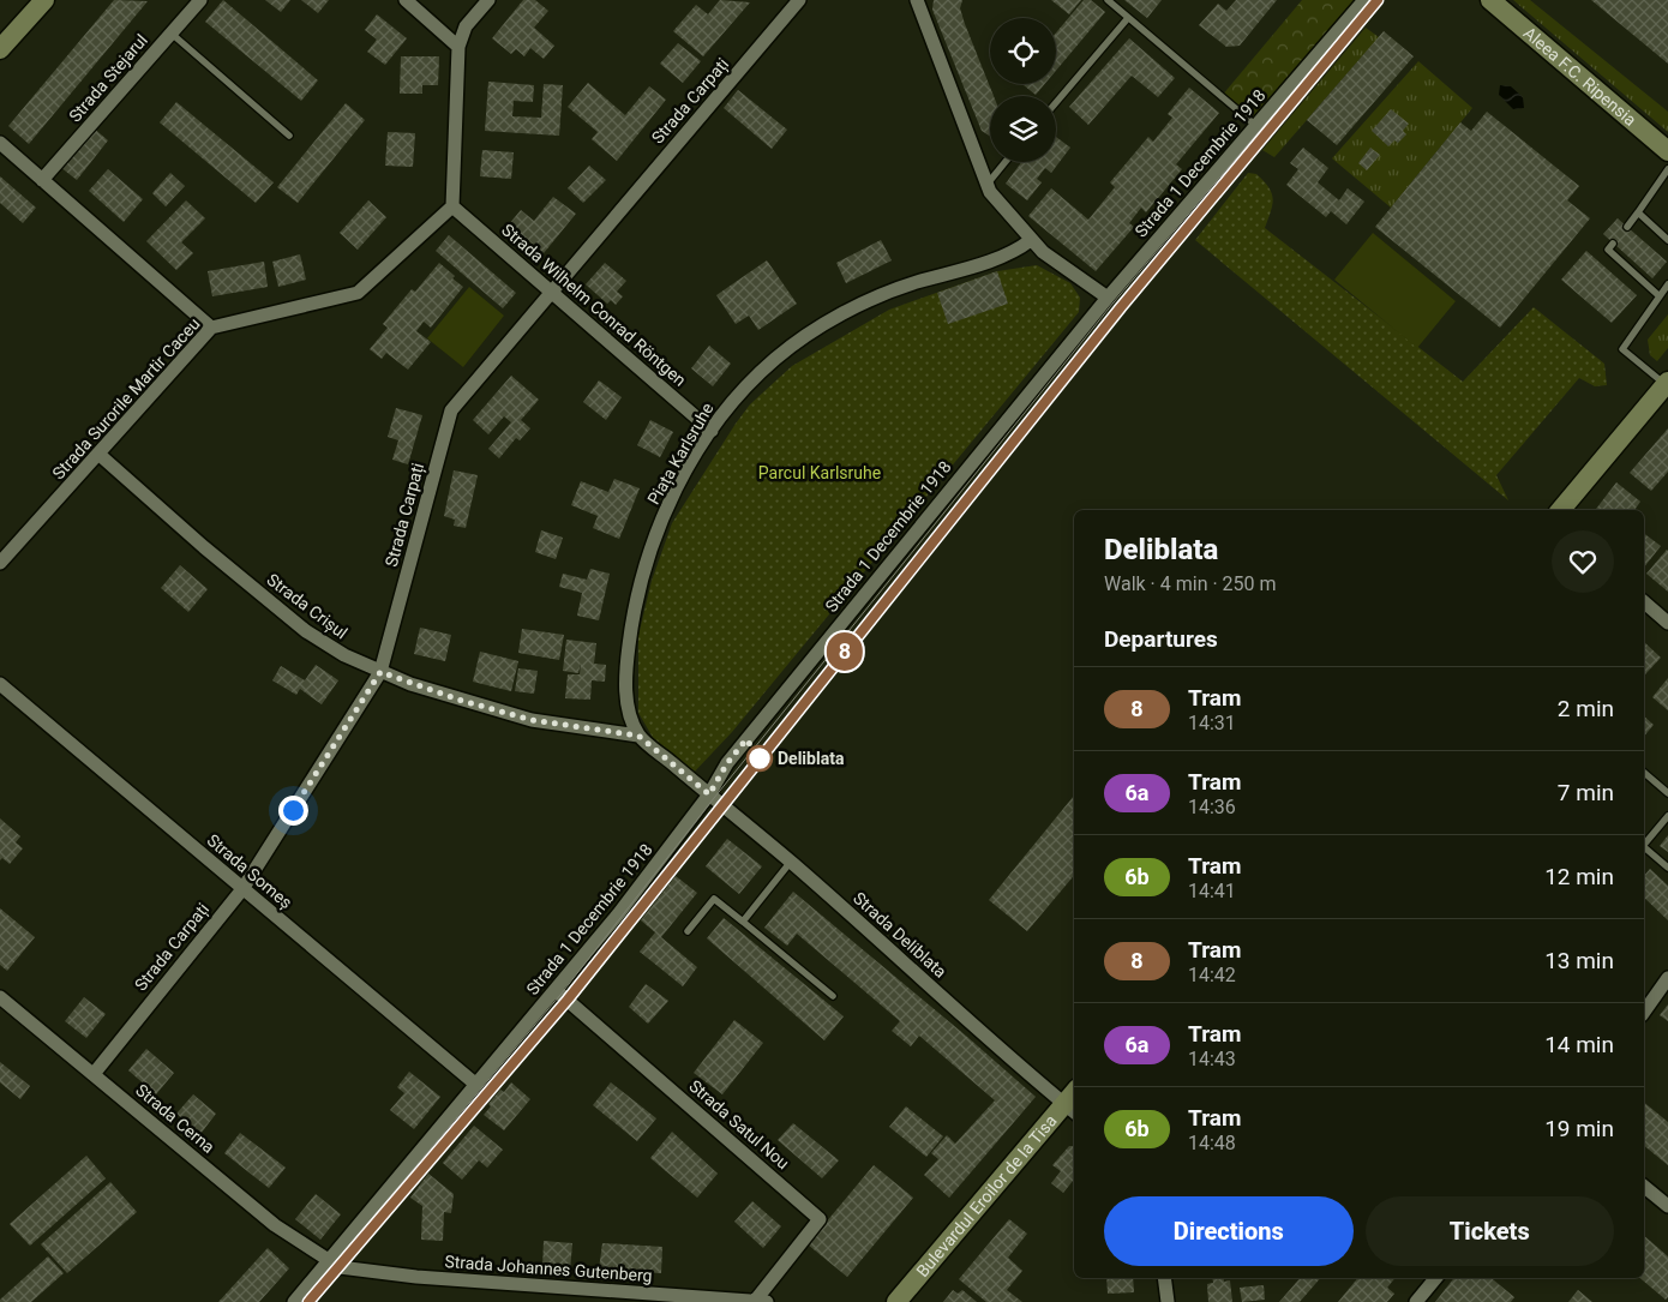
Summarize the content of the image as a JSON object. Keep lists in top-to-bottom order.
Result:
{
  "streets": {
    "street": [
      "Aleea F.C. Ripensia",
      "Strada Stejarul",
      "Strada Carpați",
      "Strada 1 Decembrie 1918",
      "Strada Wilhelm Conrad Röntgen",
      "Strada Surorile Martir Caceu",
      "Piața Karlsruhe",
      "Strada Crișul",
      "Strada Someș",
      "Strada Deliblata",
      "Strada Cerna",
      "Strada Satul Nou",
      "Bulevardul Eroilor de la Tisa",
      "Strada Johannes Gutenberg"
    ]
  },
  "crossings": [
    ["Strada Carpați", "Strada Wilhelm Conrad Röntgen"],
    ["Strada Carpați", "Strada Crișul"],
    ["Strada Carpați", "Strada Someș"],
    ["Strada Carpați", "Strada Cerna"],
    ["Strada 1 Decembrie 1918", "Strada Someș"],
    ["Strada 1 Decembrie 1918", "Strada Deliblata"],
    ["Strada 1 Decembrie 1918", "Strada Cerna"],
    ["Strada 1 Decembrie 1918", "Strada Satul Nou"],
    ["Strada 1 Decembrie 1918", "Strada Johannes Gutenberg"],
    ["Strada Wilhelm Conrad Röntgen", "Strada Surorile Martir Caceu"],
    ["Strada Wilhelm Conrad Röntgen", "Piața Karlsruhe"],
    ["Strada Surorile Martir Caceu", "Strada Crișul"],
    ["Piața Karlsruhe", "Strada Crișul"],
    ["Strada Deliblata", "Bulevardul Eroilor de la Tisa"],
    ["Strada Cerna", "Strada Johannes Gutenberg"],
    ["Strada Satul Nou", "Strada Johannes Gutenberg"]
  ],
  "parks": ["Parcul Karlsruhe"],
  "places": ["Deliblata"],
  "lines": ["tram line 8"],
  "page": {
    "on_map": "8",
    "heading": [
      ["Deliblata", "Walk · 4 min · 250 m"],
      "Departures"
    ],
    "list": [
      {
        "mark": "8",
        "name": "Tram",
        "note": "14:31",
        "value": "2 min"
      },
      {
        "mark": "6a",
        "name": "Tram",
        "note": "14:36",
        "value": "7 min"
      },
      {
        "mark": "6b",
        "name": "Tram",
        "note": "14:41",
        "value": "12 min"
      },
      {
        "mark": "8",
        "name": "Tram",
        "note": "14:42",
        "value": "13 min"
      },
      {
        "mark": "6a",
        "name": "Tram",
        "note": "14:43",
        "value": "14 min"
      },
      {
        "mark": "6b",
        "name": "Tram",
        "note": "14:48",
        "value": "19 min"
      }
    ],
    "buttons": ["Directions", "Tickets"]
  }
}
